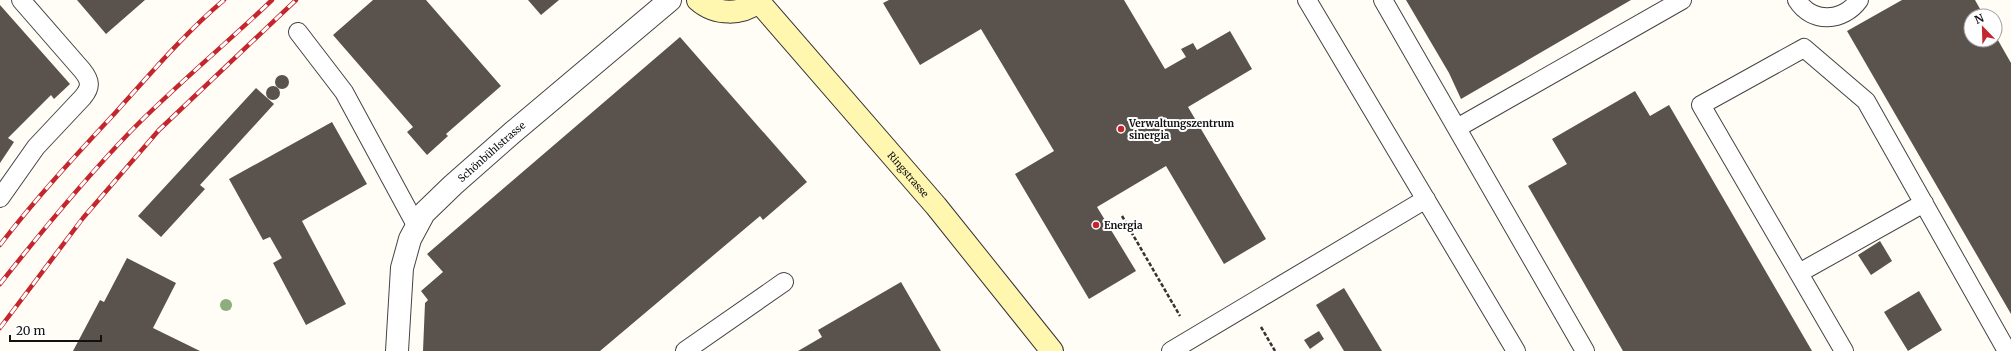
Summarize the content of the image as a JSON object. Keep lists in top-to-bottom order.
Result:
{
  "streets": {
    "main road": ["Ringstrasse"],
    "street": ["Schönbühlstrasse"]
  },
  "places": ["Verwaltungszentrum sinergia", "Energia"],
  "scale_bar": "20 m",
  "north": "top left"
}
